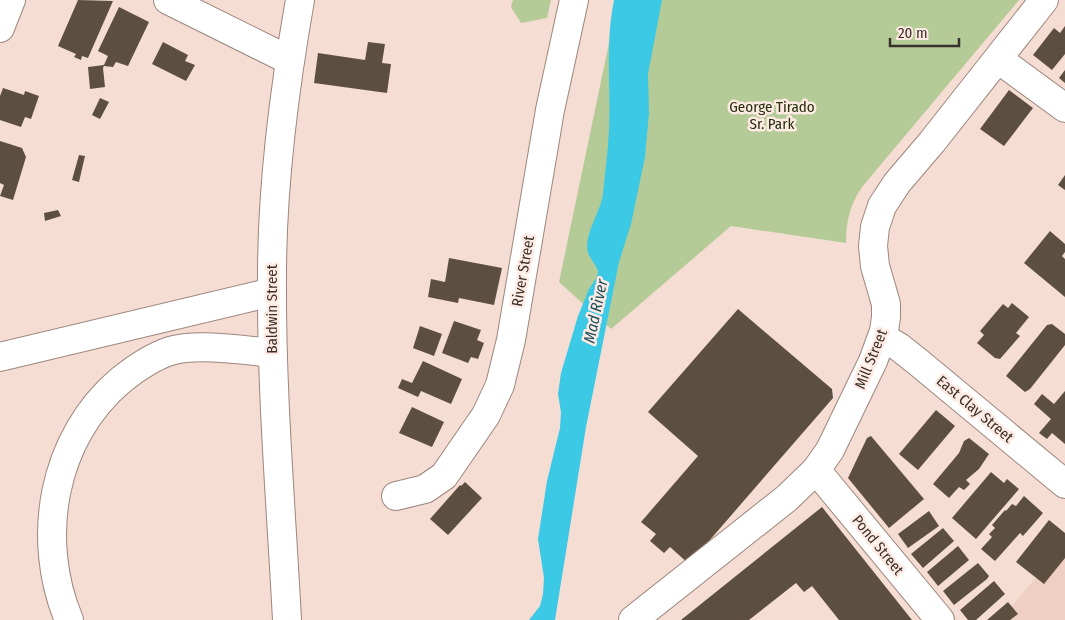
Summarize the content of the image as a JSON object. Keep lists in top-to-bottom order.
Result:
{
  "streets": {
    "main road": [
      "River Street",
      "Baldwin Street",
      "Mill Street",
      "East Clay Street",
      "Pond Street"
    ]
  },
  "crossings": [
    ["Mill Street", "East Clay Street"],
    ["Mill Street", "Pond Street"]
  ],
  "water": ["Mad River"],
  "parks": ["George Tirado Sr. Park"],
  "scale_bar": "20 m"
}
